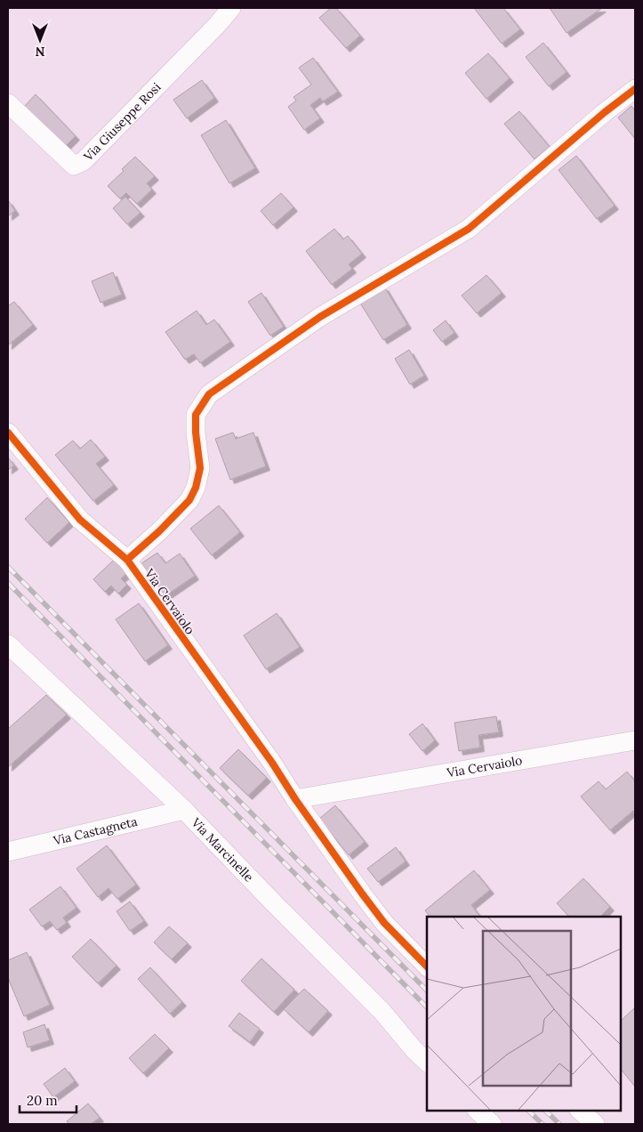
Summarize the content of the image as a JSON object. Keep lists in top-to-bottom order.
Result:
{
  "streets": {
    "street": [
      "Via Giuseppe Rosi",
      "Via Cervaiolo",
      "Via Castagneta",
      "Via Marcinelle"
    ]
  },
  "crossings": [
    ["Via Castagneta", "Via Marcinelle"]
  ],
  "scale_bar": "20 m",
  "north": "bottom"
}
